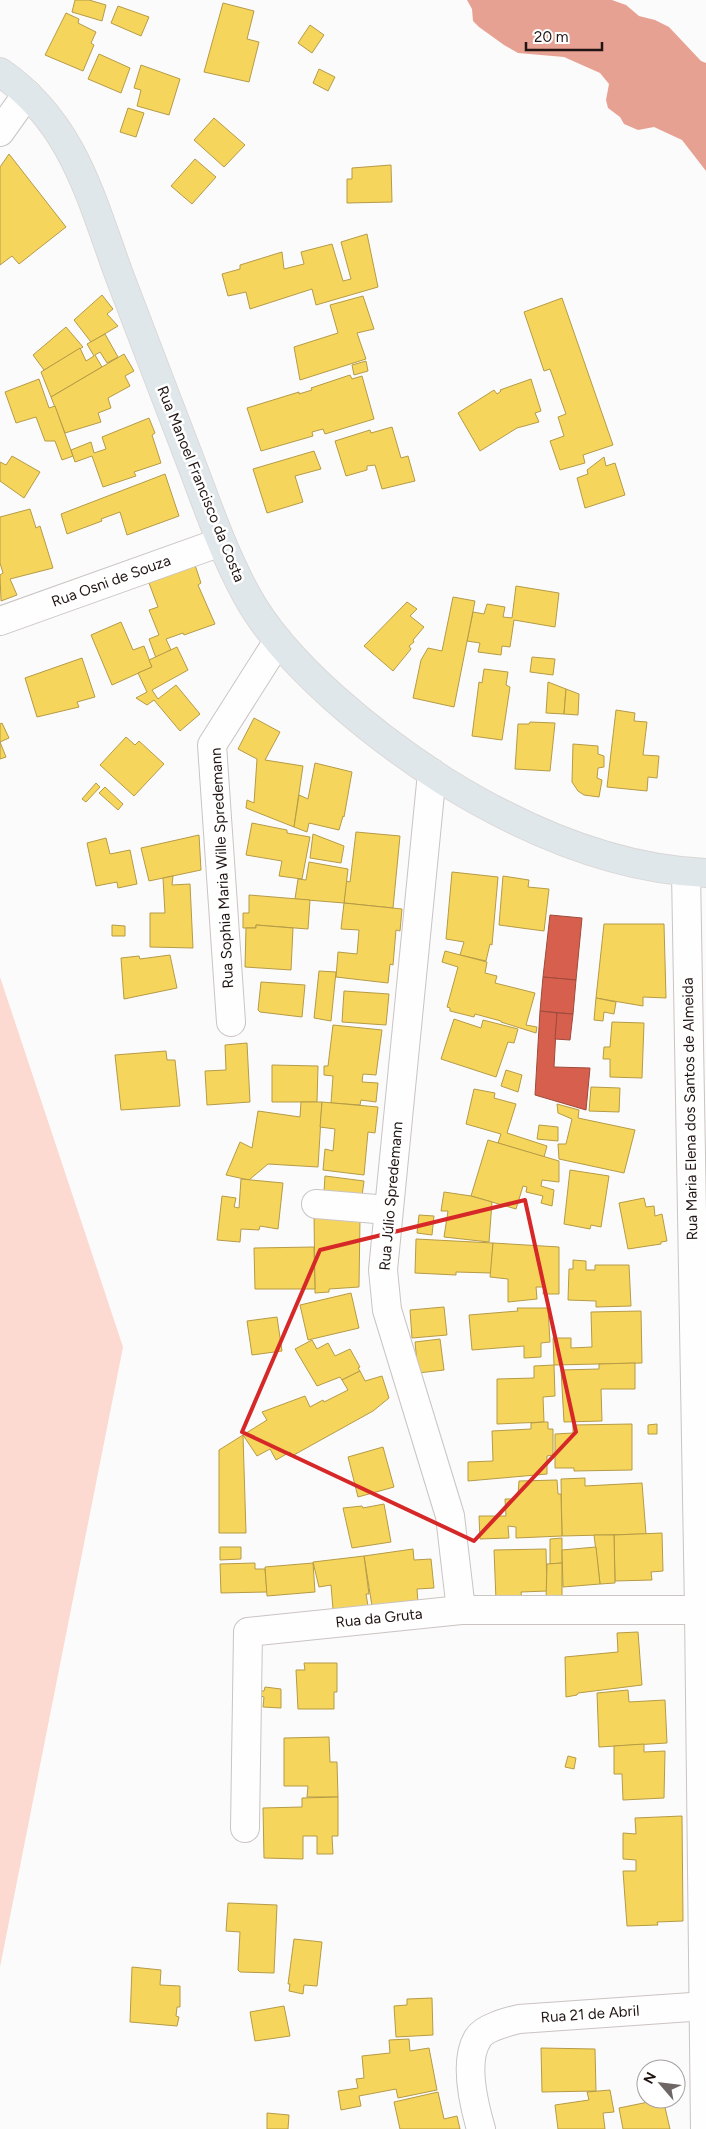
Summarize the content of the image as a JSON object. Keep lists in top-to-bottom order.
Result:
{
  "streets": {
    "main road": ["Rua Manoel Francisco da Costa"],
    "street": [
      "Rua Osni de Souza",
      "Rua Sophia Maria Wille Spredemann",
      "Rua Maria Elena dos Santos de Almeida",
      "Rua Júlio Spredemann",
      "Rua da Gruta",
      "Rua 21 de Abril"
    ]
  },
  "crossings": [
    ["Rua Manoel Francisco da Costa", "Rua Osni de Souza"],
    ["Rua Manoel Francisco da Costa", "Rua Sophia Maria Wille Spredemann"],
    ["Rua Manoel Francisco da Costa", "Rua Maria Elena dos Santos de Almeida"],
    ["Rua Manoel Francisco da Costa", "Rua Júlio Spredemann"],
    ["Rua Maria Elena dos Santos de Almeida", "Rua da Gruta"],
    ["Rua Maria Elena dos Santos de Almeida", "Rua 21 de Abril"],
    ["Rua Júlio Spredemann", "Rua da Gruta"]
  ],
  "scale_bar": "20 m",
  "north": "top left"
}
